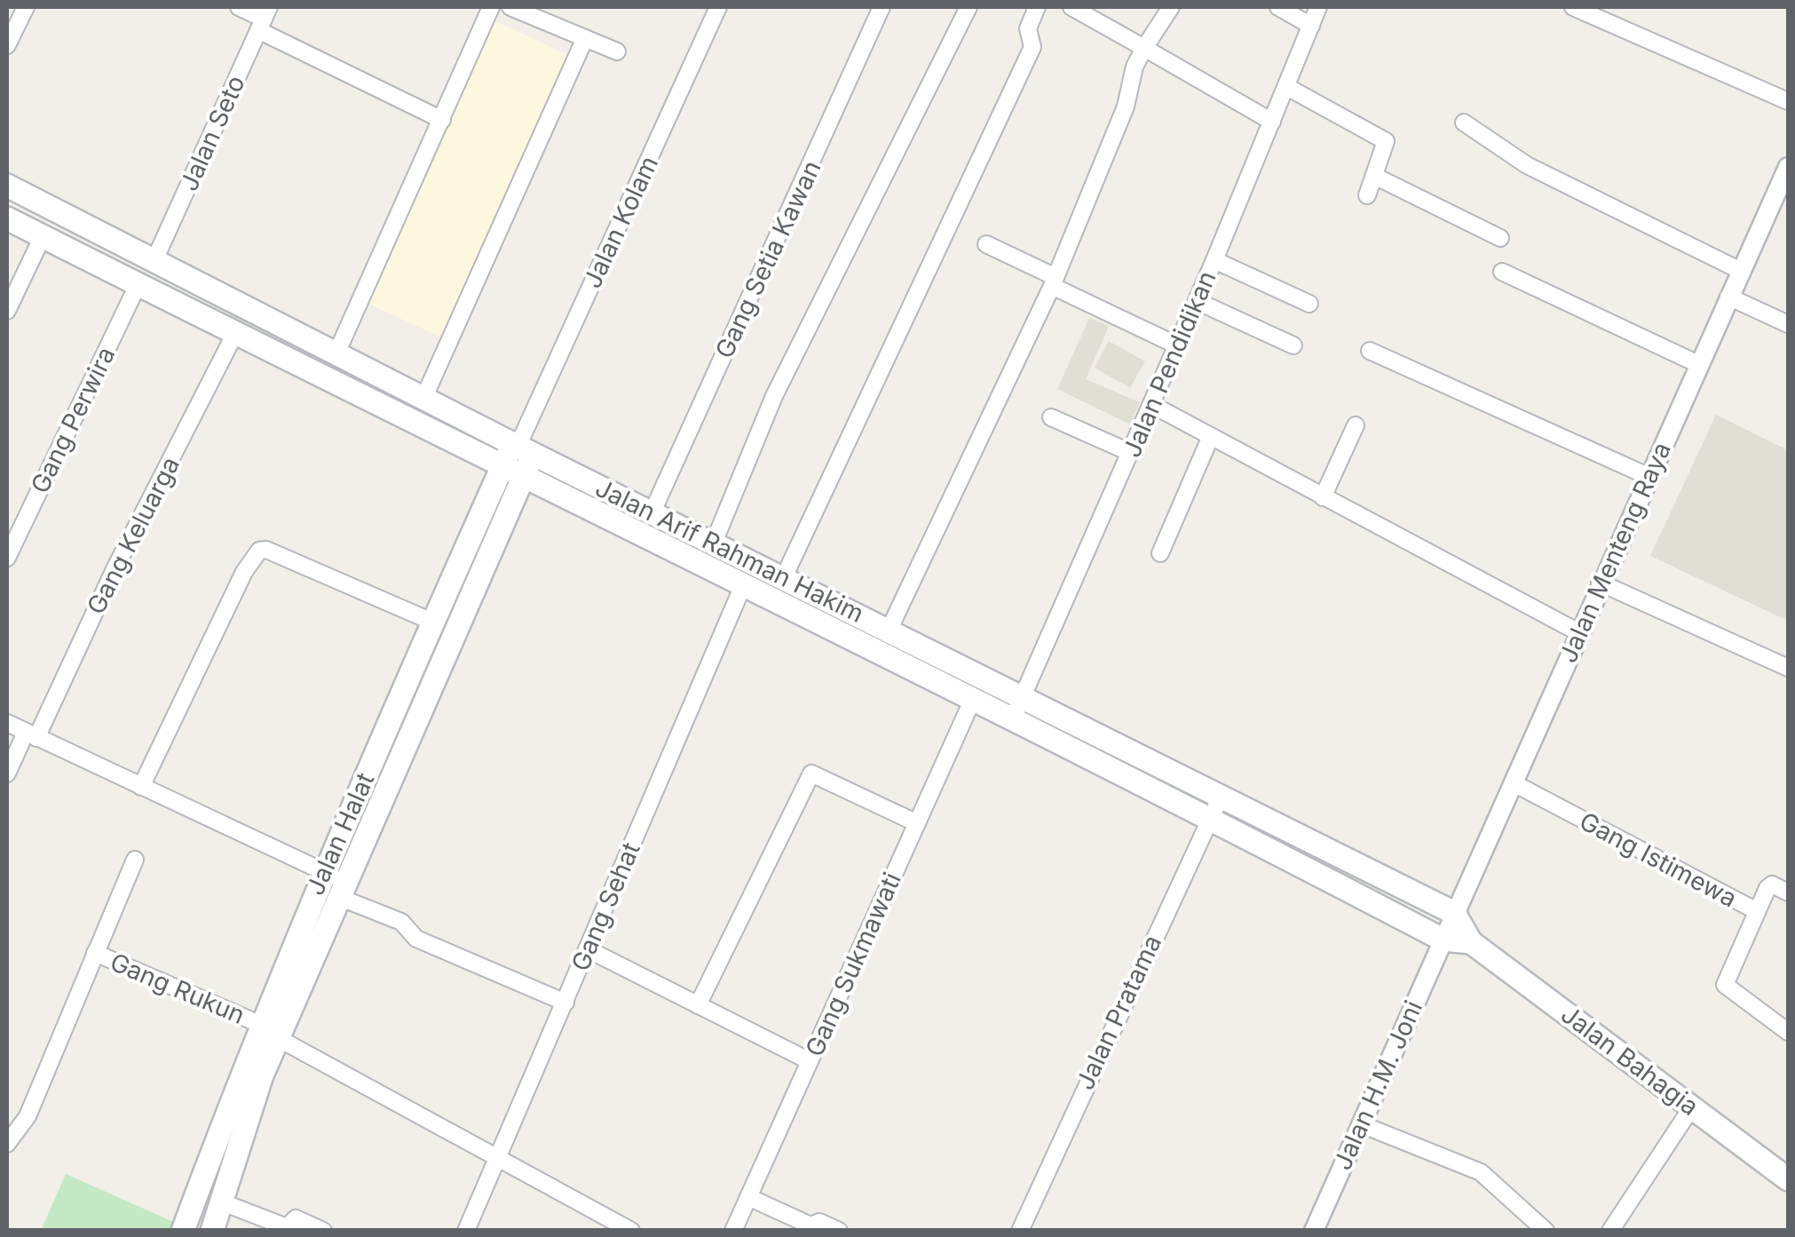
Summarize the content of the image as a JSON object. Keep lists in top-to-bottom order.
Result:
{
  "streets": {
    "main road": ["Jalan Arif Rahman Hakim", "Jalan Halat", "Jalan Bahagia"],
    "street": [
      "Jalan Seto",
      "Jalan Kolam",
      "Gang Setia Kawan",
      "Jalan Pendidikan",
      "Gang Perwira",
      "Gang Keluarga",
      "Jalan Menteng Raya",
      "Gang Istimewa",
      "Gang Sehat",
      "Gang Sukmawati",
      "Gang Rukun",
      "Jalan Pratama",
      "Jalan H.M. Joni"
    ]
  },
  "crossings": [
    ["Jalan Seto", "Jalan Arif Rahman Hakim"],
    ["Jalan Kolam", "Jalan Arif Rahman Hakim"],
    ["Jalan Kolam", "Jalan Halat"],
    ["Gang Setia Kawan", "Jalan Arif Rahman Hakim"],
    ["Jalan Pendidikan", "Jalan Arif Rahman Hakim"],
    ["Gang Perwira", "Jalan Arif Rahman Hakim"],
    ["Gang Keluarga", "Jalan Arif Rahman Hakim"],
    ["Jalan Arif Rahman Hakim", "Jalan Menteng Raya"],
    ["Jalan Arif Rahman Hakim", "Jalan Halat"],
    ["Jalan Arif Rahman Hakim", "Gang Sehat"],
    ["Jalan Arif Rahman Hakim", "Gang Sukmawati"],
    ["Jalan Arif Rahman Hakim", "Jalan Pratama"],
    ["Jalan Arif Rahman Hakim", "Jalan Bahagia"],
    ["Jalan Arif Rahman Hakim", "Jalan H.M. Joni"],
    ["Jalan Menteng Raya", "Gang Istimewa"],
    ["Jalan Menteng Raya", "Jalan Bahagia"],
    ["Jalan Menteng Raya", "Jalan H.M. Joni"],
    ["Jalan Halat", "Gang Rukun"],
    ["Gang Sehat", "Gang Rukun"]
  ]
}
